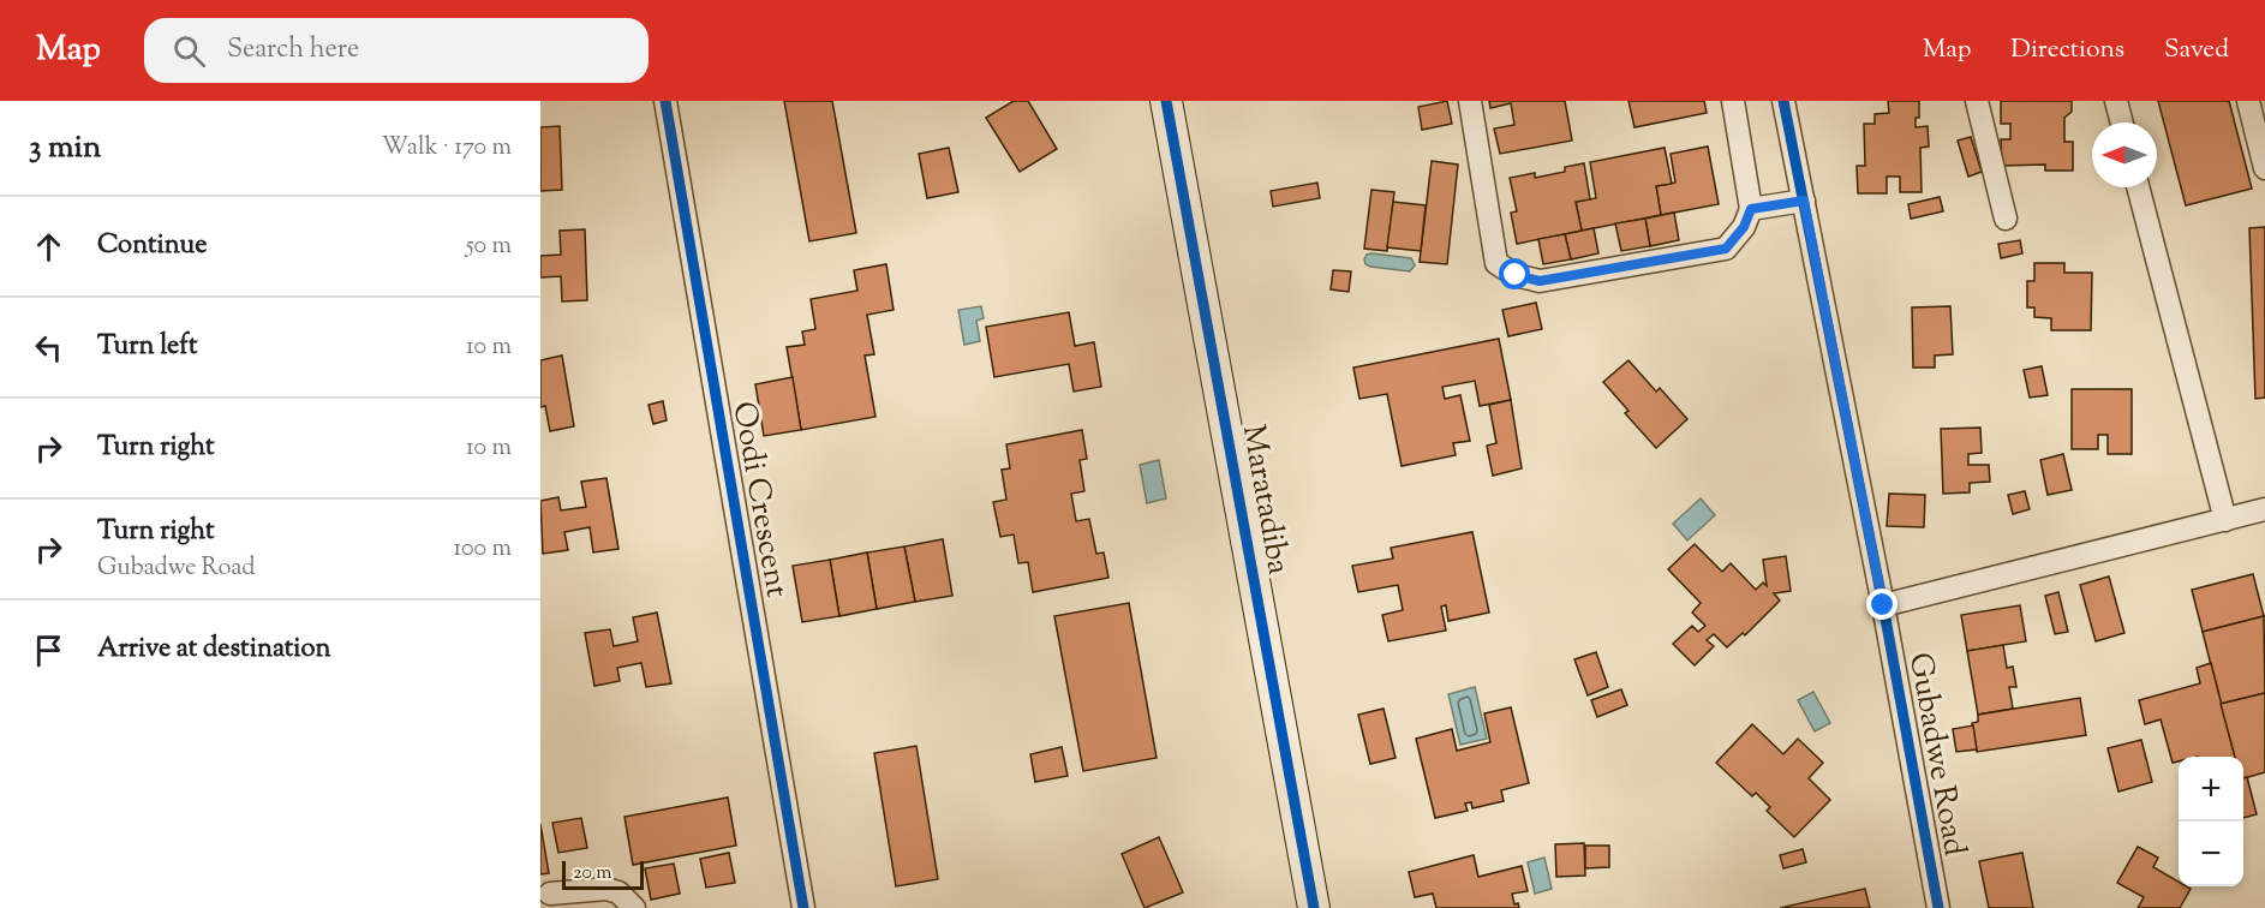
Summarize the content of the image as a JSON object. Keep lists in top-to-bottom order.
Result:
{
  "streets": {
    "street": ["Oodi Crescent", "Maratadiba", "Gubadwe Road"]
  },
  "scale_bar": "20 m",
  "north": "left",
  "page": {
    "header": "Map",
    "search": "Search here",
    "nav": ["Map", "Directions", "Saved"],
    "heading": ["3 min", "Walk · 170 m"],
    "list": [
      ["Continue", "50 m"],
      ["Turn left", "10 m"],
      ["Turn right", "10 m"],
      ["Turn right", "Gubadwe Road", "100 m"],
      "Arrive at destination"
    ],
    "map_buttons": ["+", "−"],
    "scale": "20 m"
  }
}
